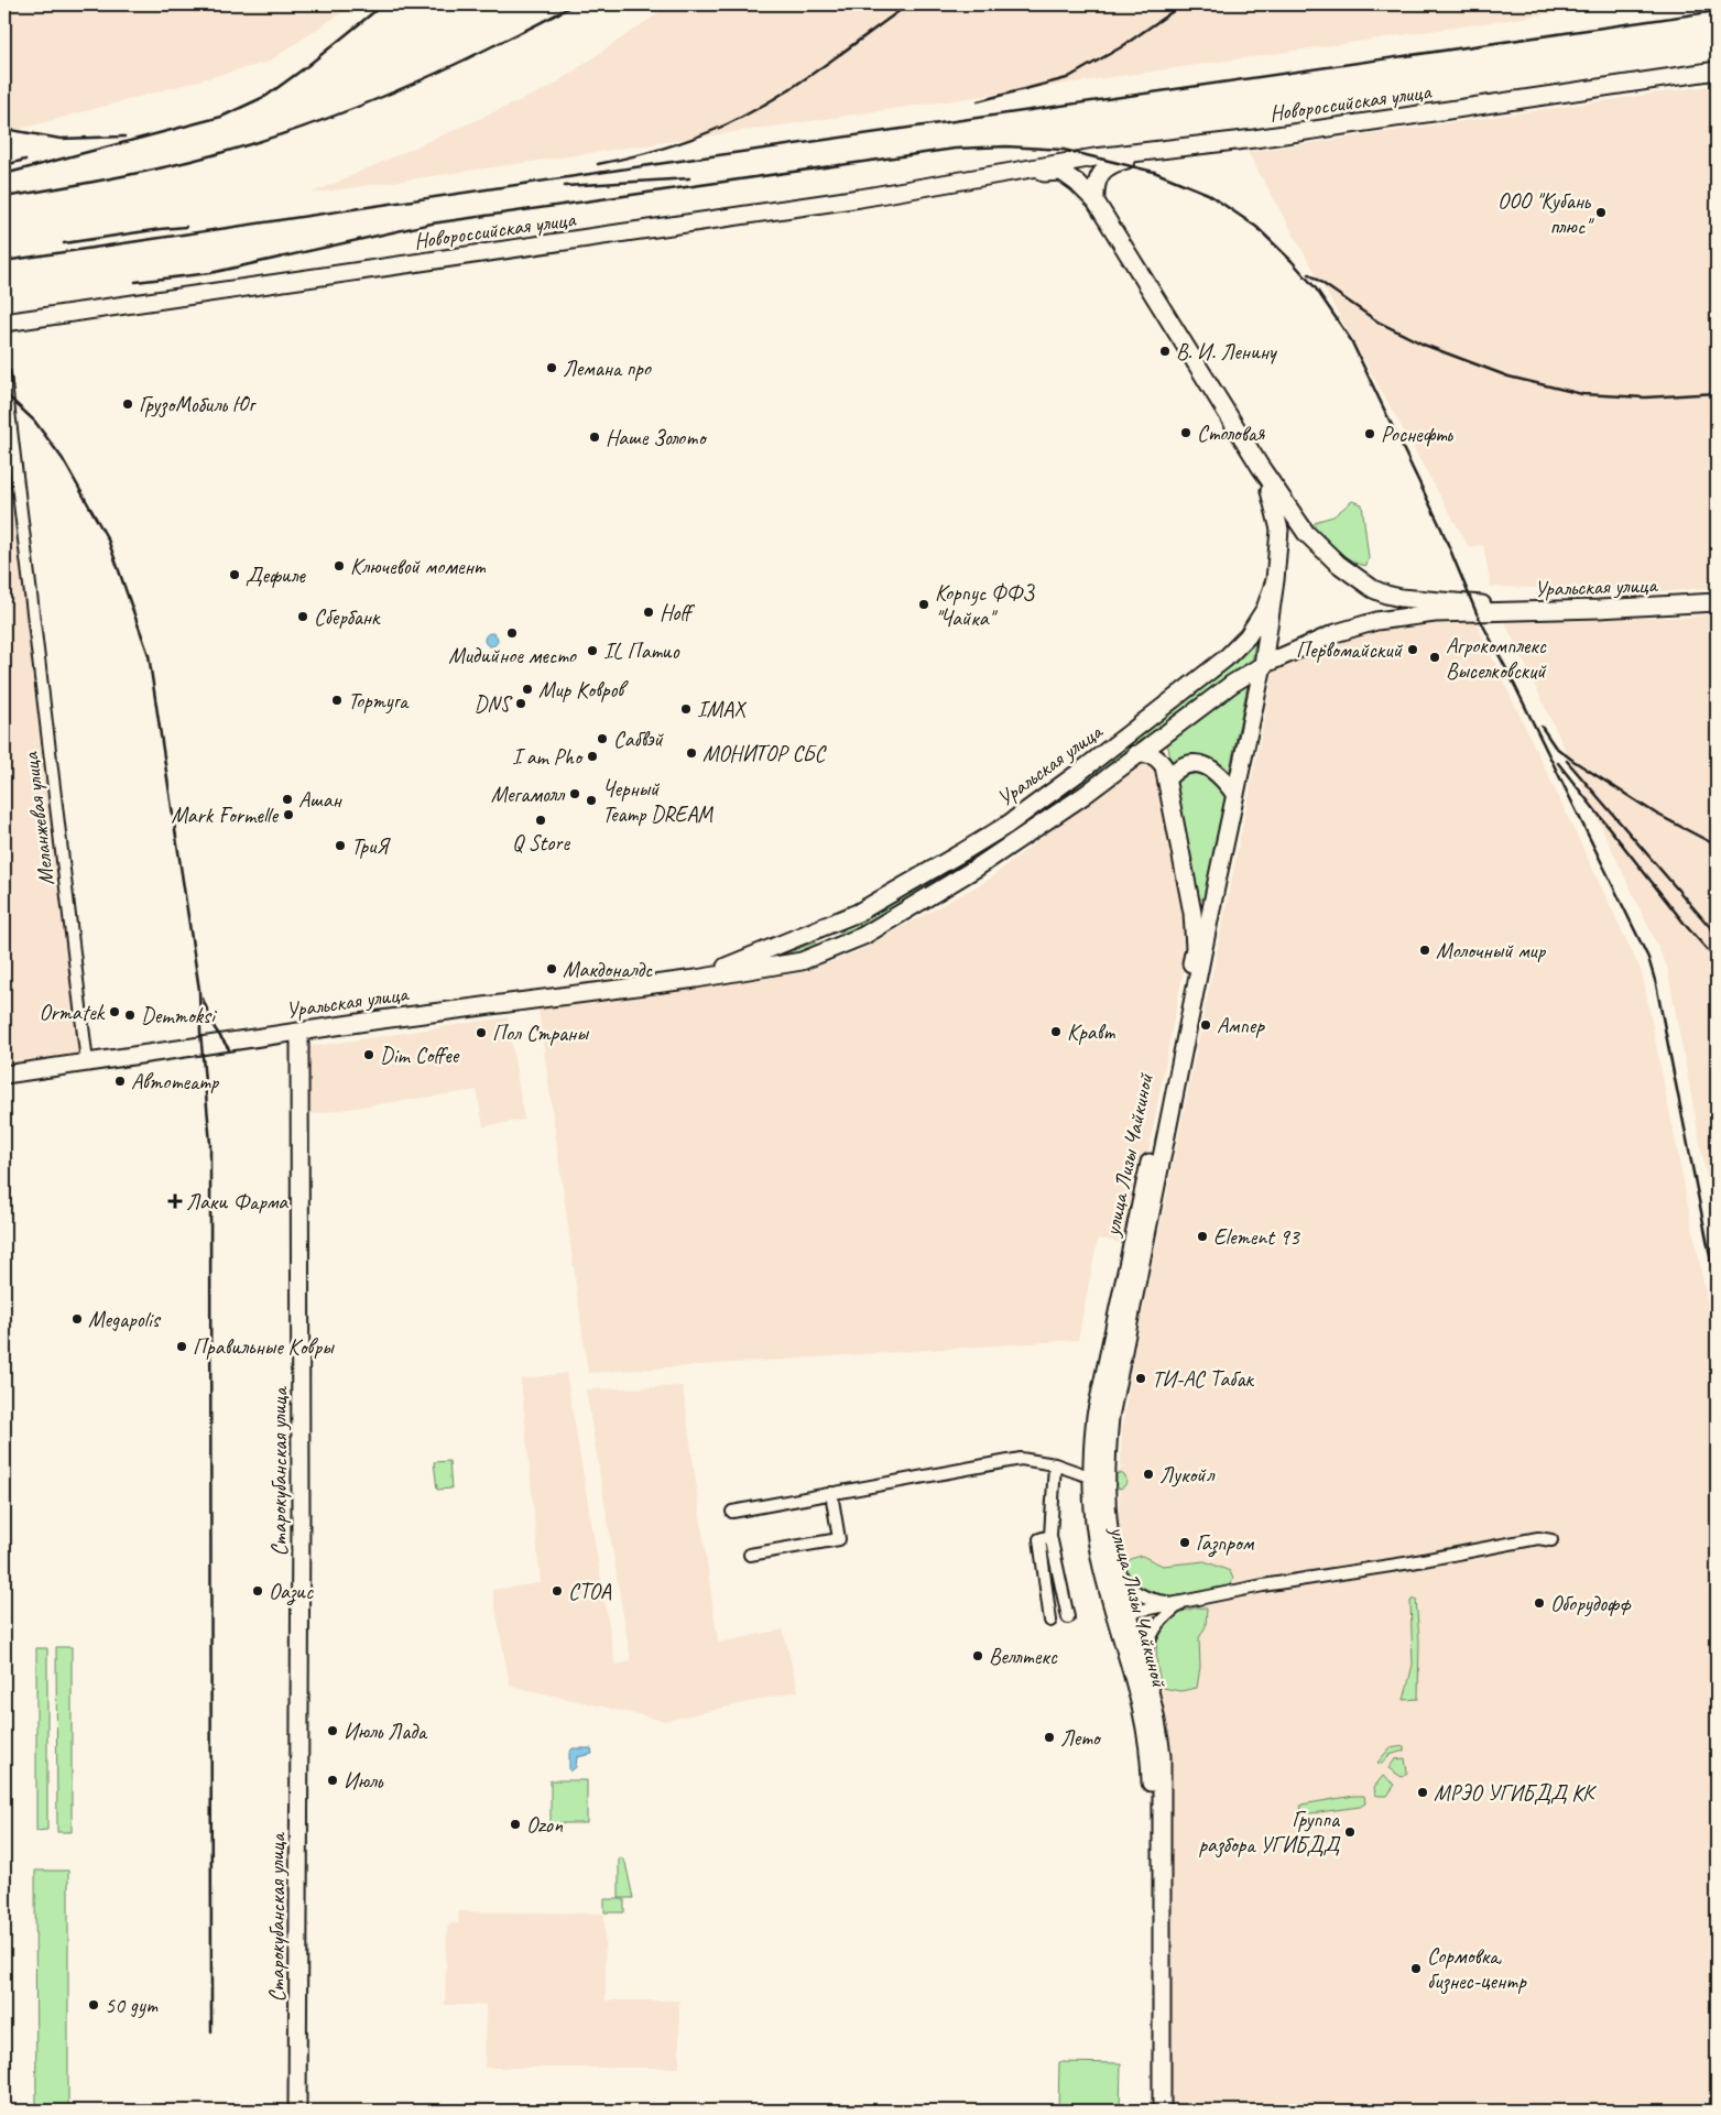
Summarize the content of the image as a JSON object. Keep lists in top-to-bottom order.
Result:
{
  "streets": {
    "main road": [
      "Новороссийская улица",
      "Уральская улица",
      "улица Лизы Чайкиной",
      "Старокубанская улица"
    ],
    "street": ["Меланжевая улица"]
  },
  "crossings": [
    ["Новороссийская улица", "Уральская улица"],
    ["Уральская улица", "Меланжевая улица"],
    ["Уральская улица", "Старокубанская улица"]
  ],
  "places": {
    "other": [
      "ООО \"Кубань плюс\"",
      "В. И. Ленину",
      "Лемана про",
      "ГрузоМобиль Юг",
      "Столовая",
      "Роснефть",
      "Наше Золото",
      "Ключевой момент",
      "Дефиле",
      "Корпус ФФЗ \"Чайка\"",
      "Hoff",
      "Сбербанк",
      "Мидийное место",
      "Первомайский",
      "IL Патио",
      "Агрокомплекс Выселковский",
      "Мир Ковров",
      "Тортуга",
      "DNS",
      "IMAX",
      "Сабвэй",
      "МОНИТОР СБС",
      "I am Pho",
      "Мегамолл",
      "Ашан",
      "Черный Театр DREAM",
      "Mark Formelle",
      "Q Store",
      "ТриЯ",
      "Молочный мир",
      "Макдоналдс",
      "Ormatek",
      "Demmoksi",
      "Ампер",
      "Кравт",
      "Пол Страны",
      "Dim Coffee",
      "Автотеатр",
      "Element 93",
      "Megapolis",
      "Правильные Ковры",
      "ТИ-АС Табак",
      "Лукойл",
      "Газпром",
      "Оазис",
      "СТОА",
      "Оборудофф",
      "Веллтекс",
      "Июль Лада",
      "Лето",
      "Июль",
      "МРЭО УГИБДД КК",
      "Ozon",
      "Группа разбора УГИБДД",
      "Сормовка, бизнес-центр",
      "50 gym"
    ],
    "health": ["Лаки Фарма"]
  }
}
